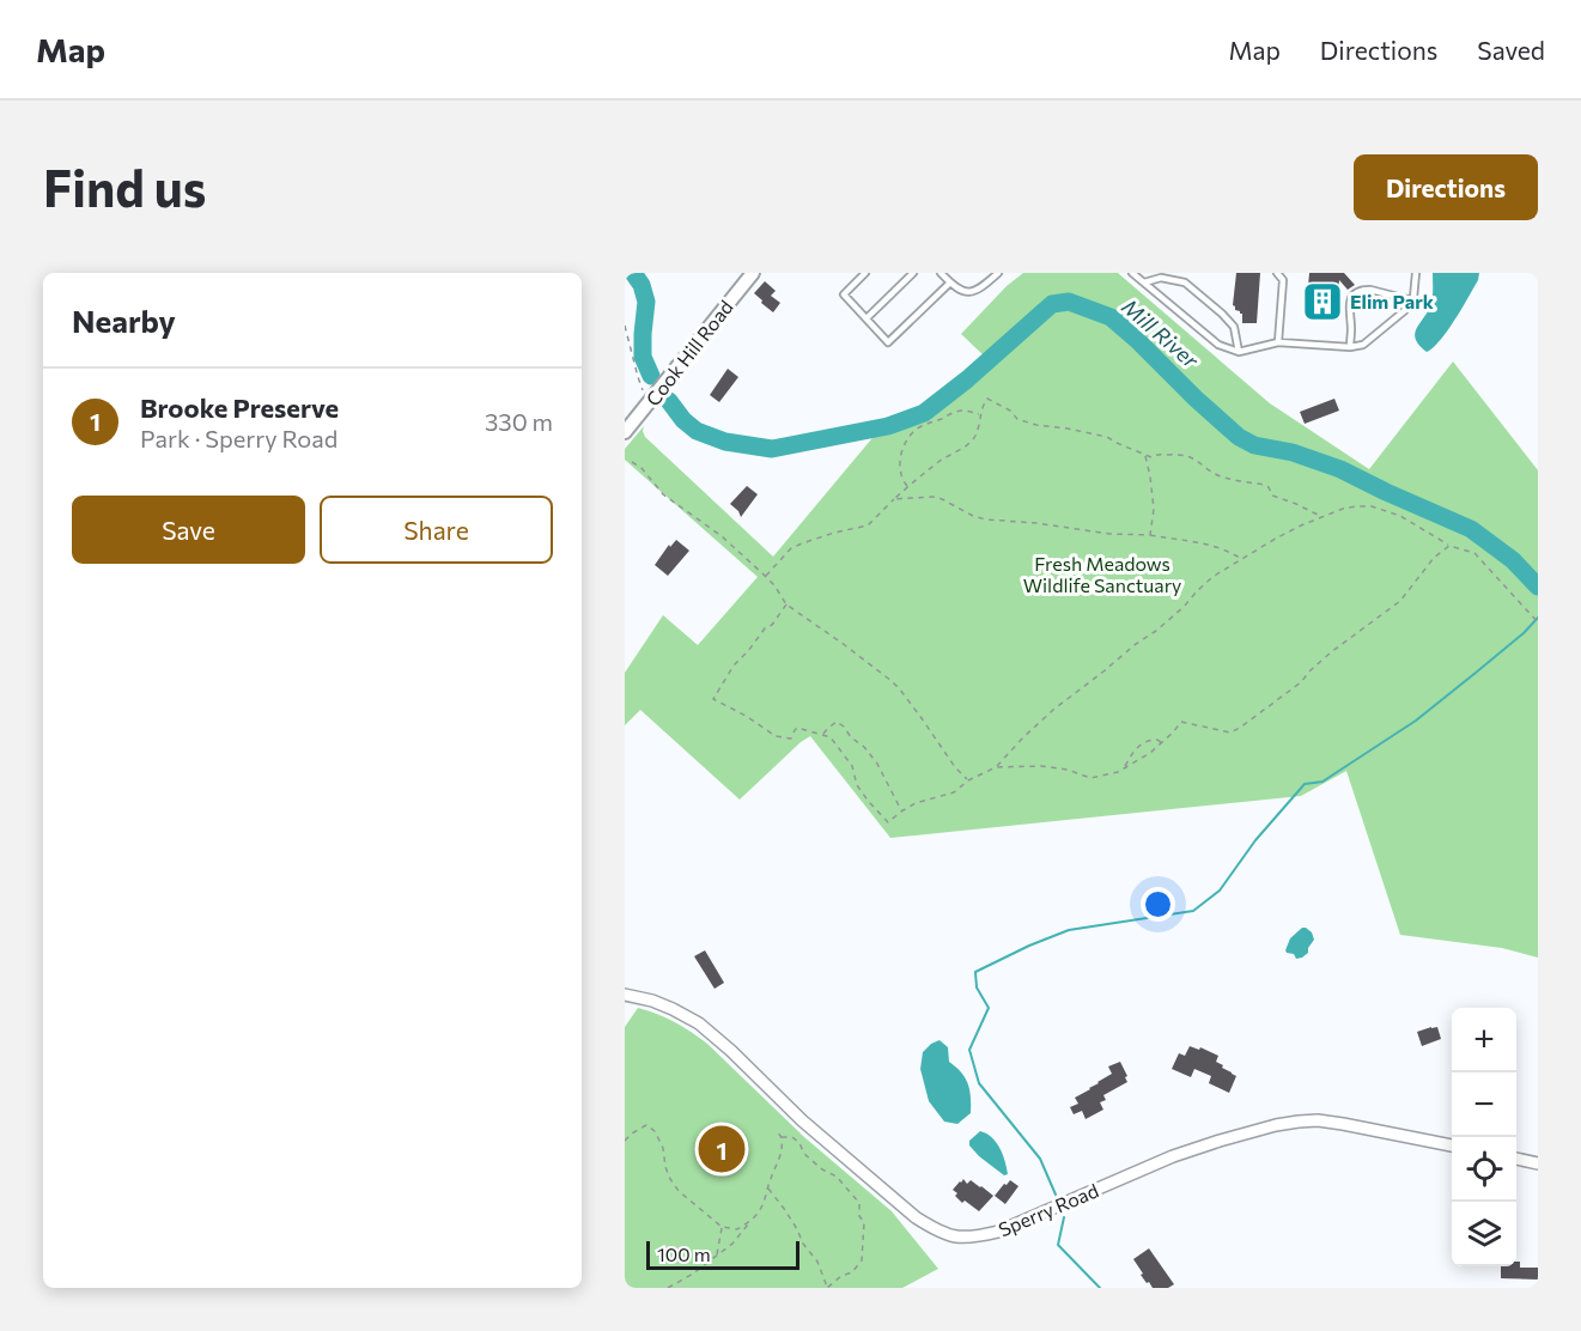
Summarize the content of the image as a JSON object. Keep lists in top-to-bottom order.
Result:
{
  "streets": {
    "street": ["Cook Hill Road", "Sperry Road"]
  },
  "water": ["Mill River"],
  "parks": ["Fresh Meadows Wildlife Sanctuary"],
  "places": {
    "building": ["Elim Park"]
  },
  "scale_bar": "100 m",
  "page": {
    "header": "Map",
    "nav": ["Map", "Directions", "Saved"],
    "buttons": [
      "Directions",
      ["Save", "Share"]
    ],
    "title": "Find us",
    "heading": "Nearby",
    "list": [
      {
        "mark": "1",
        "name": "Brooke Preserve",
        "note": "Park · Sperry Road",
        "value": "330 m"
      }
    ],
    "map_buttons": ["+", "−"],
    "pins": "1",
    "scale": "100 m"
  }
}
